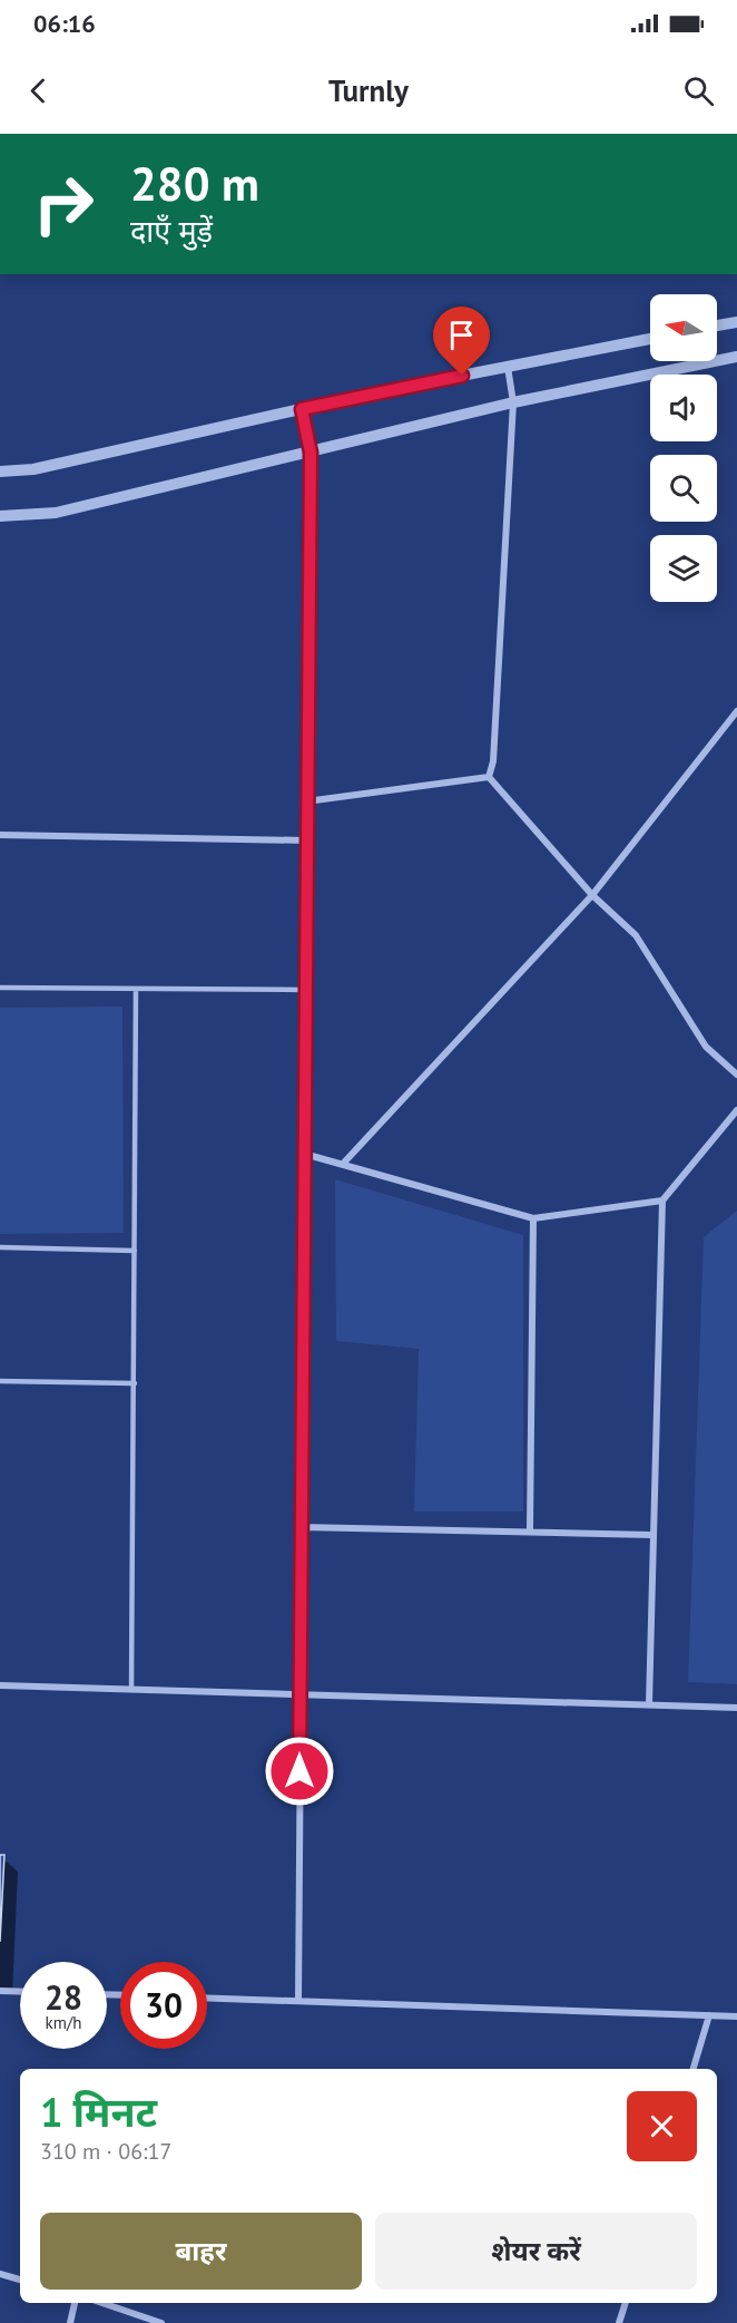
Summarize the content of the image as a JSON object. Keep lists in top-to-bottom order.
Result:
{
  "north": "left",
  "page": {
    "status": "06:16",
    "header": "Turnly",
    "turn": ["280 m", "दाएँ मुड़ें"],
    "speed": "28 km/h",
    "limit": "30",
    "heading": ["1 मिनट", "310 m · 06:17"],
    "buttons": ["बाहर", "शेयर करें"]
  }
}
